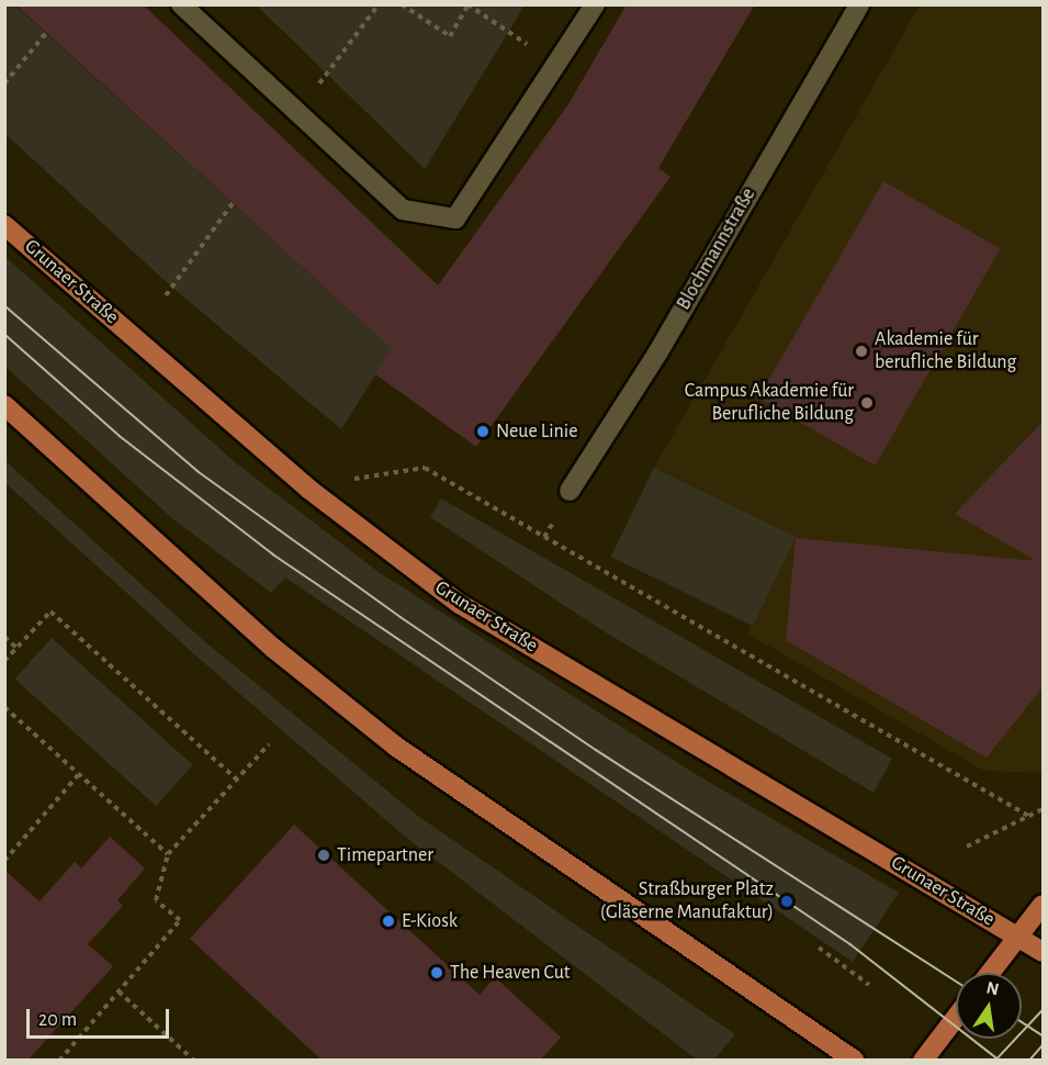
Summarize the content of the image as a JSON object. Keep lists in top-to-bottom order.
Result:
{
  "streets": {
    "main road": ["Grunaer Straße"],
    "street": ["Blochmannstraße"]
  },
  "places": [
    "Akademie für berufliche Bildung",
    "Campus Akademie für Berufliche Bildung",
    "Neue Linie",
    "Timepartner",
    "Straßburger Platz (Gläserne Manufaktur)",
    "E-Kiosk",
    "The Heaven Cut"
  ],
  "scale_bar": "20 m",
  "north": "top"
}
